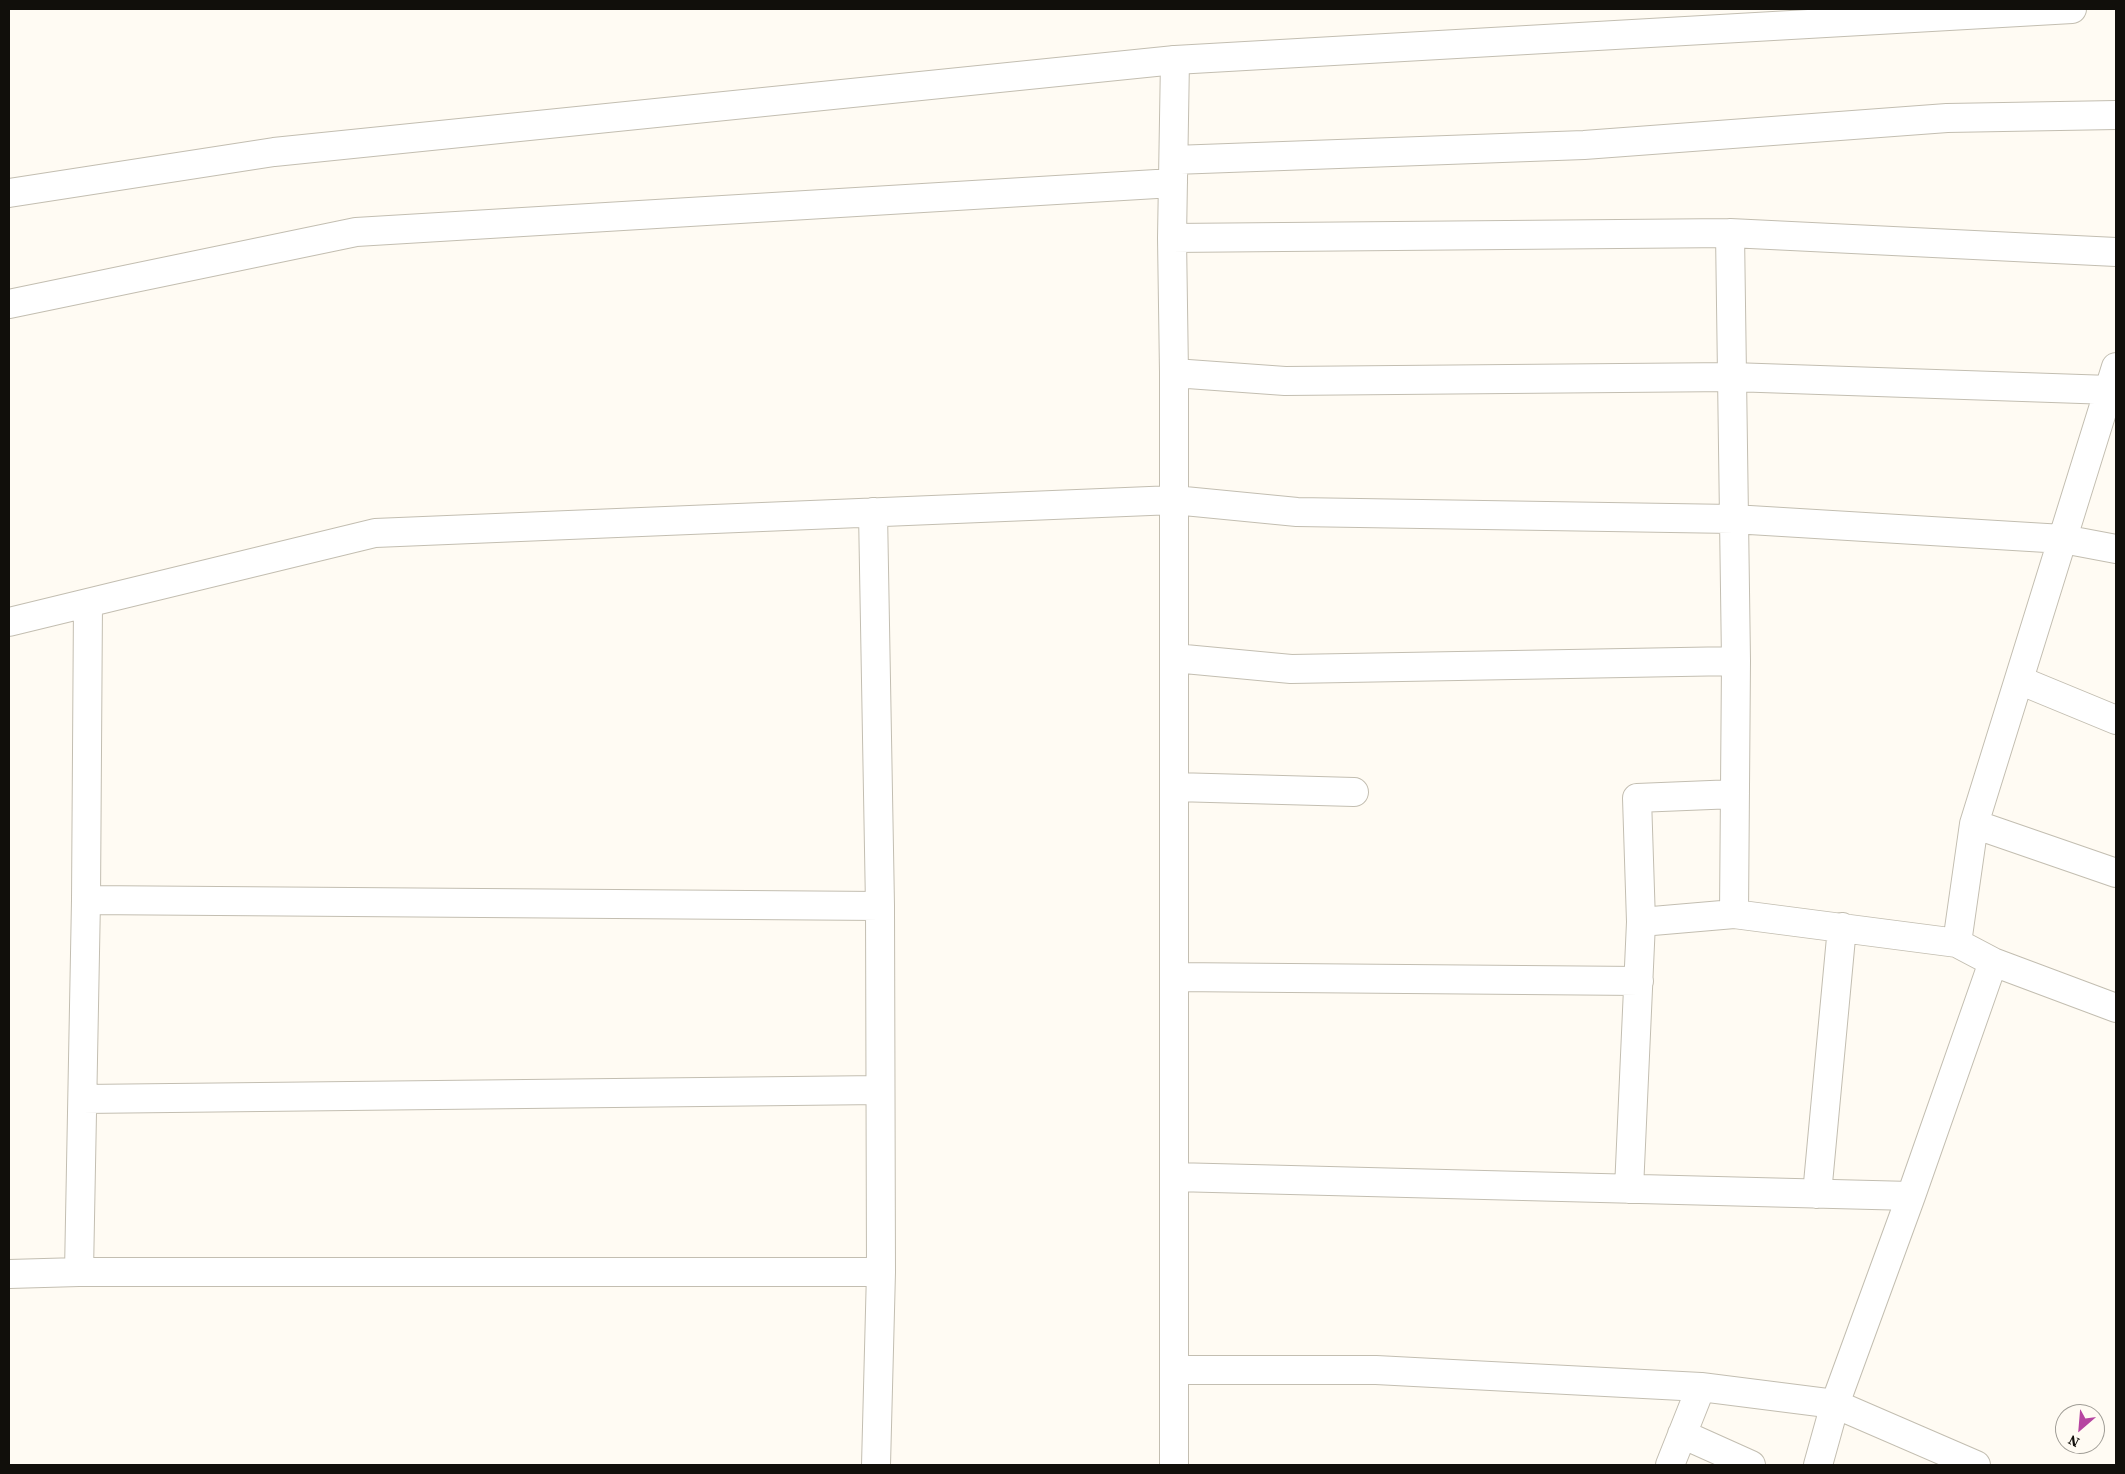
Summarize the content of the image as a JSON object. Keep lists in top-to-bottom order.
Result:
{
  "north": "bottom left"
}
